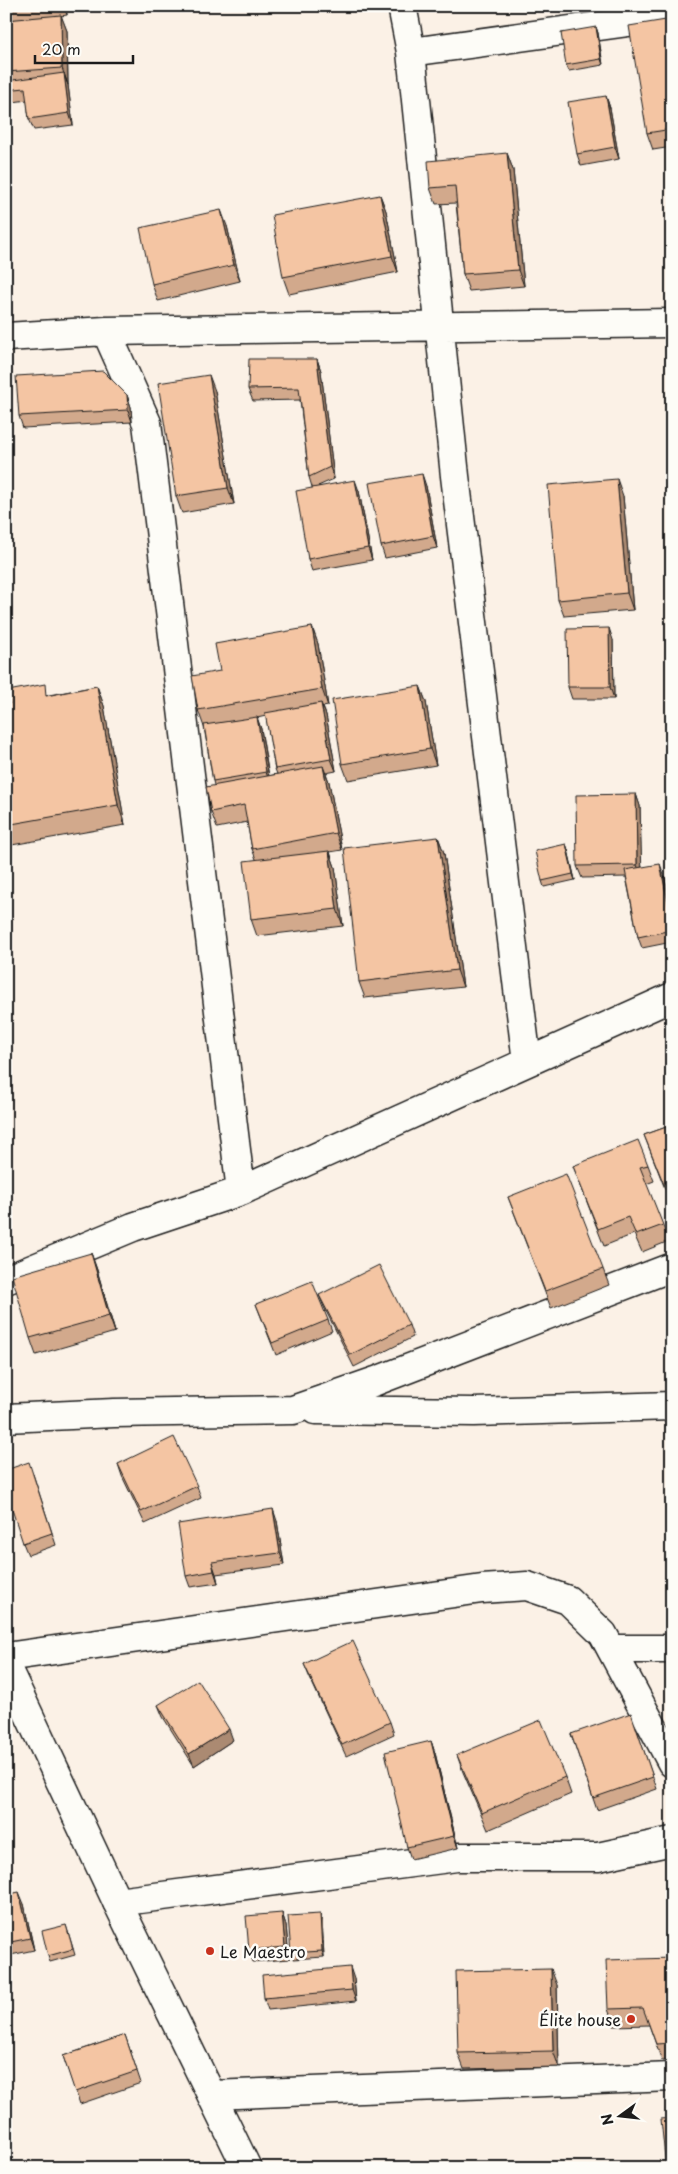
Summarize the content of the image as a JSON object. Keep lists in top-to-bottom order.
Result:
{
  "places": ["Le Maestro", "Élite house"],
  "scale_bar": "20 m",
  "north": "left"
}
